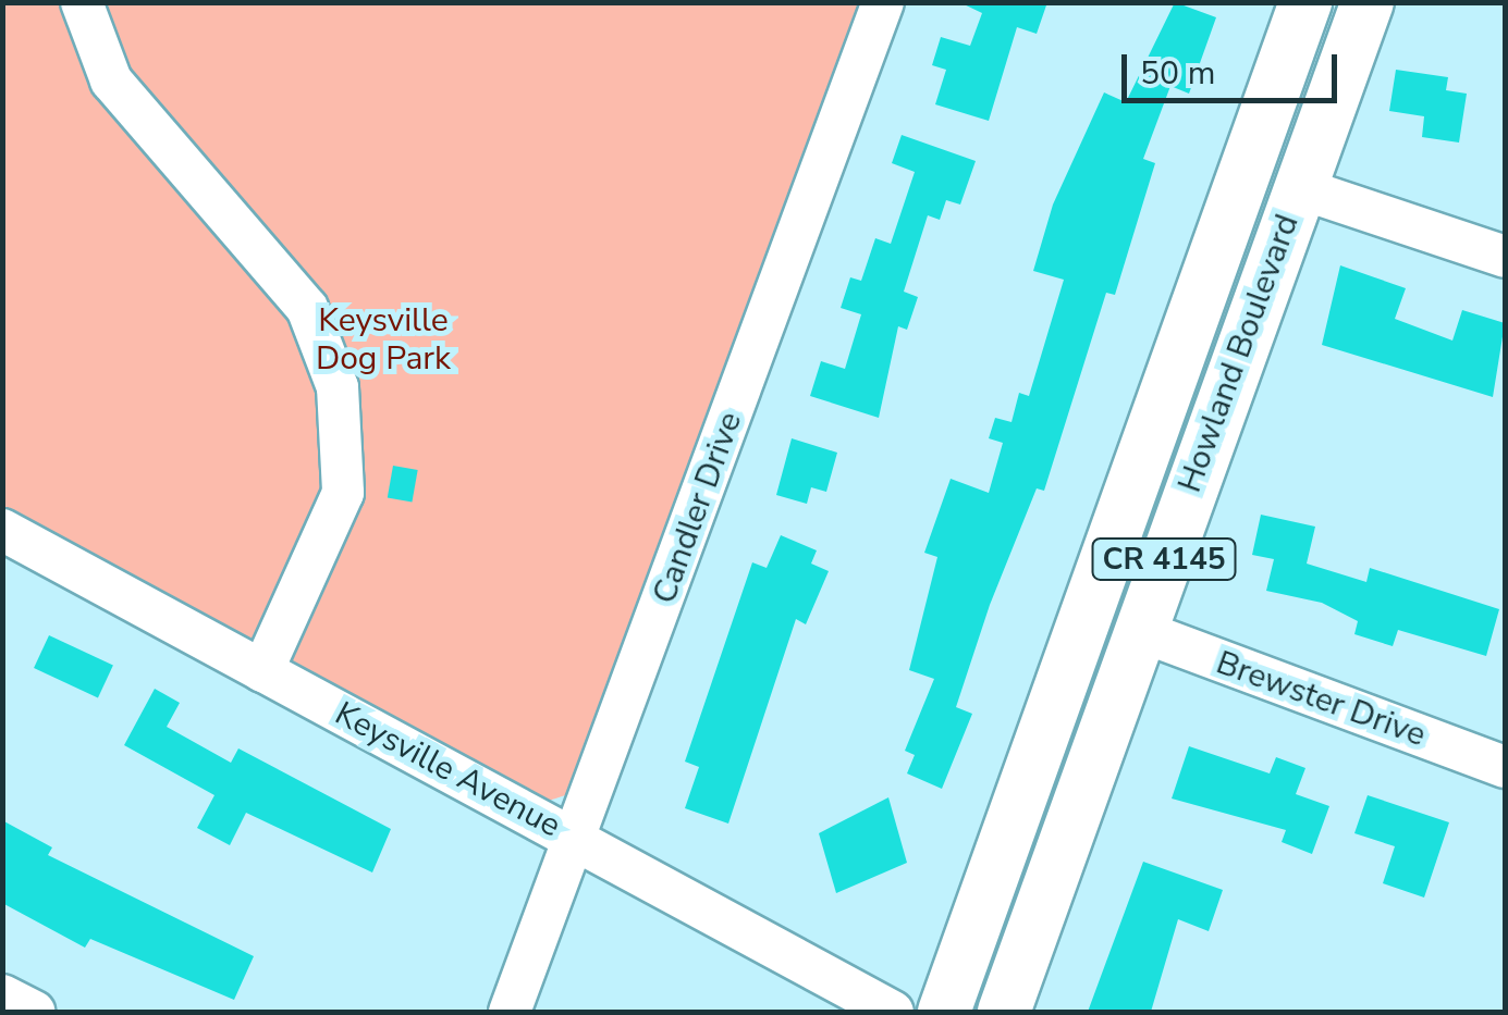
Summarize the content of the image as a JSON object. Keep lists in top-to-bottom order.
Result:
{
  "streets": {
    "main road": ["Howland Boulevard", "CR 4145"],
    "street": ["Candler Drive", "Brewster Drive", "Keysville Avenue"]
  },
  "crossings": [
    ["Howland Boulevard", "Brewster Drive"],
    ["Candler Drive", "Keysville Avenue"]
  ],
  "parks": ["Keysville Dog Park"],
  "scale_bar": "50 m"
}
